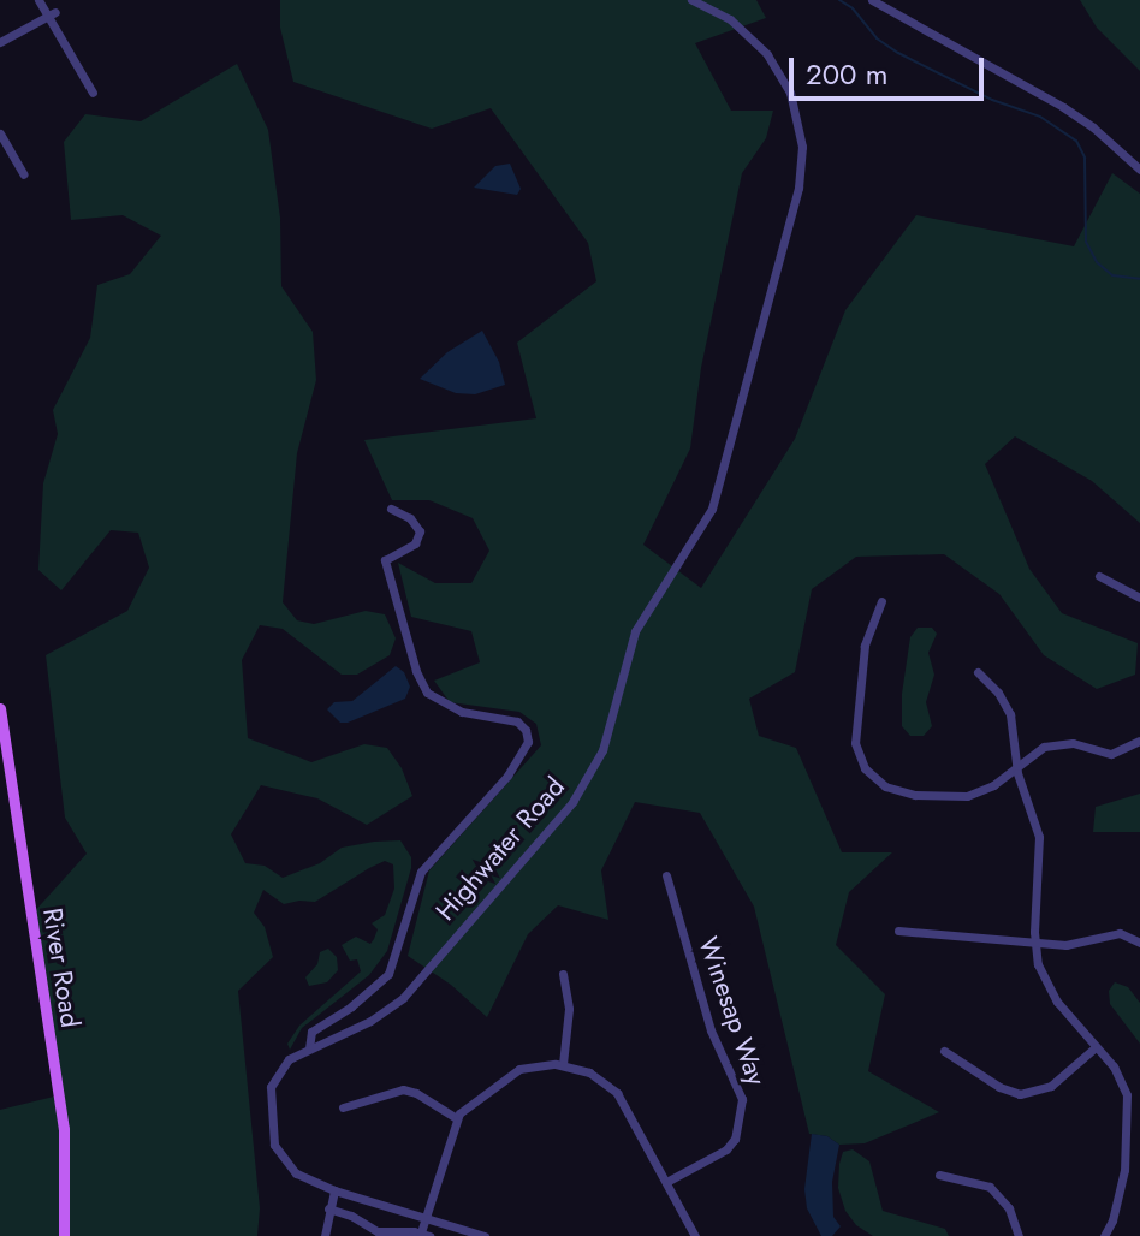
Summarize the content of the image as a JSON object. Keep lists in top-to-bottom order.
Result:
{
  "streets": {
    "main road": ["River Road"],
    "street": ["Highwater Road", "Winesap Way"]
  },
  "scale_bar": "200 m"
}
